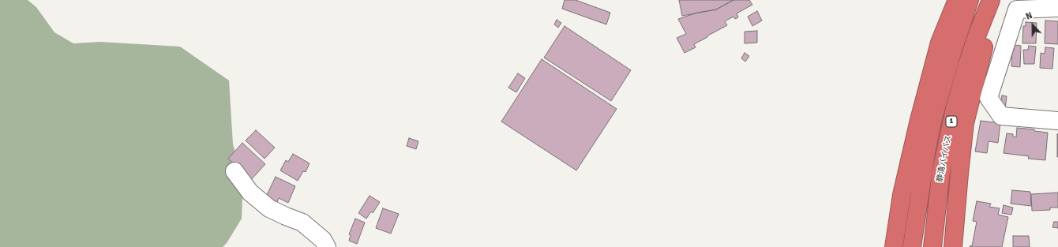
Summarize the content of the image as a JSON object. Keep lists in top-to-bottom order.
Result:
{
  "streets": {
    "highway": ["1", "静清バイパス"]
  },
  "north": "top"
}
